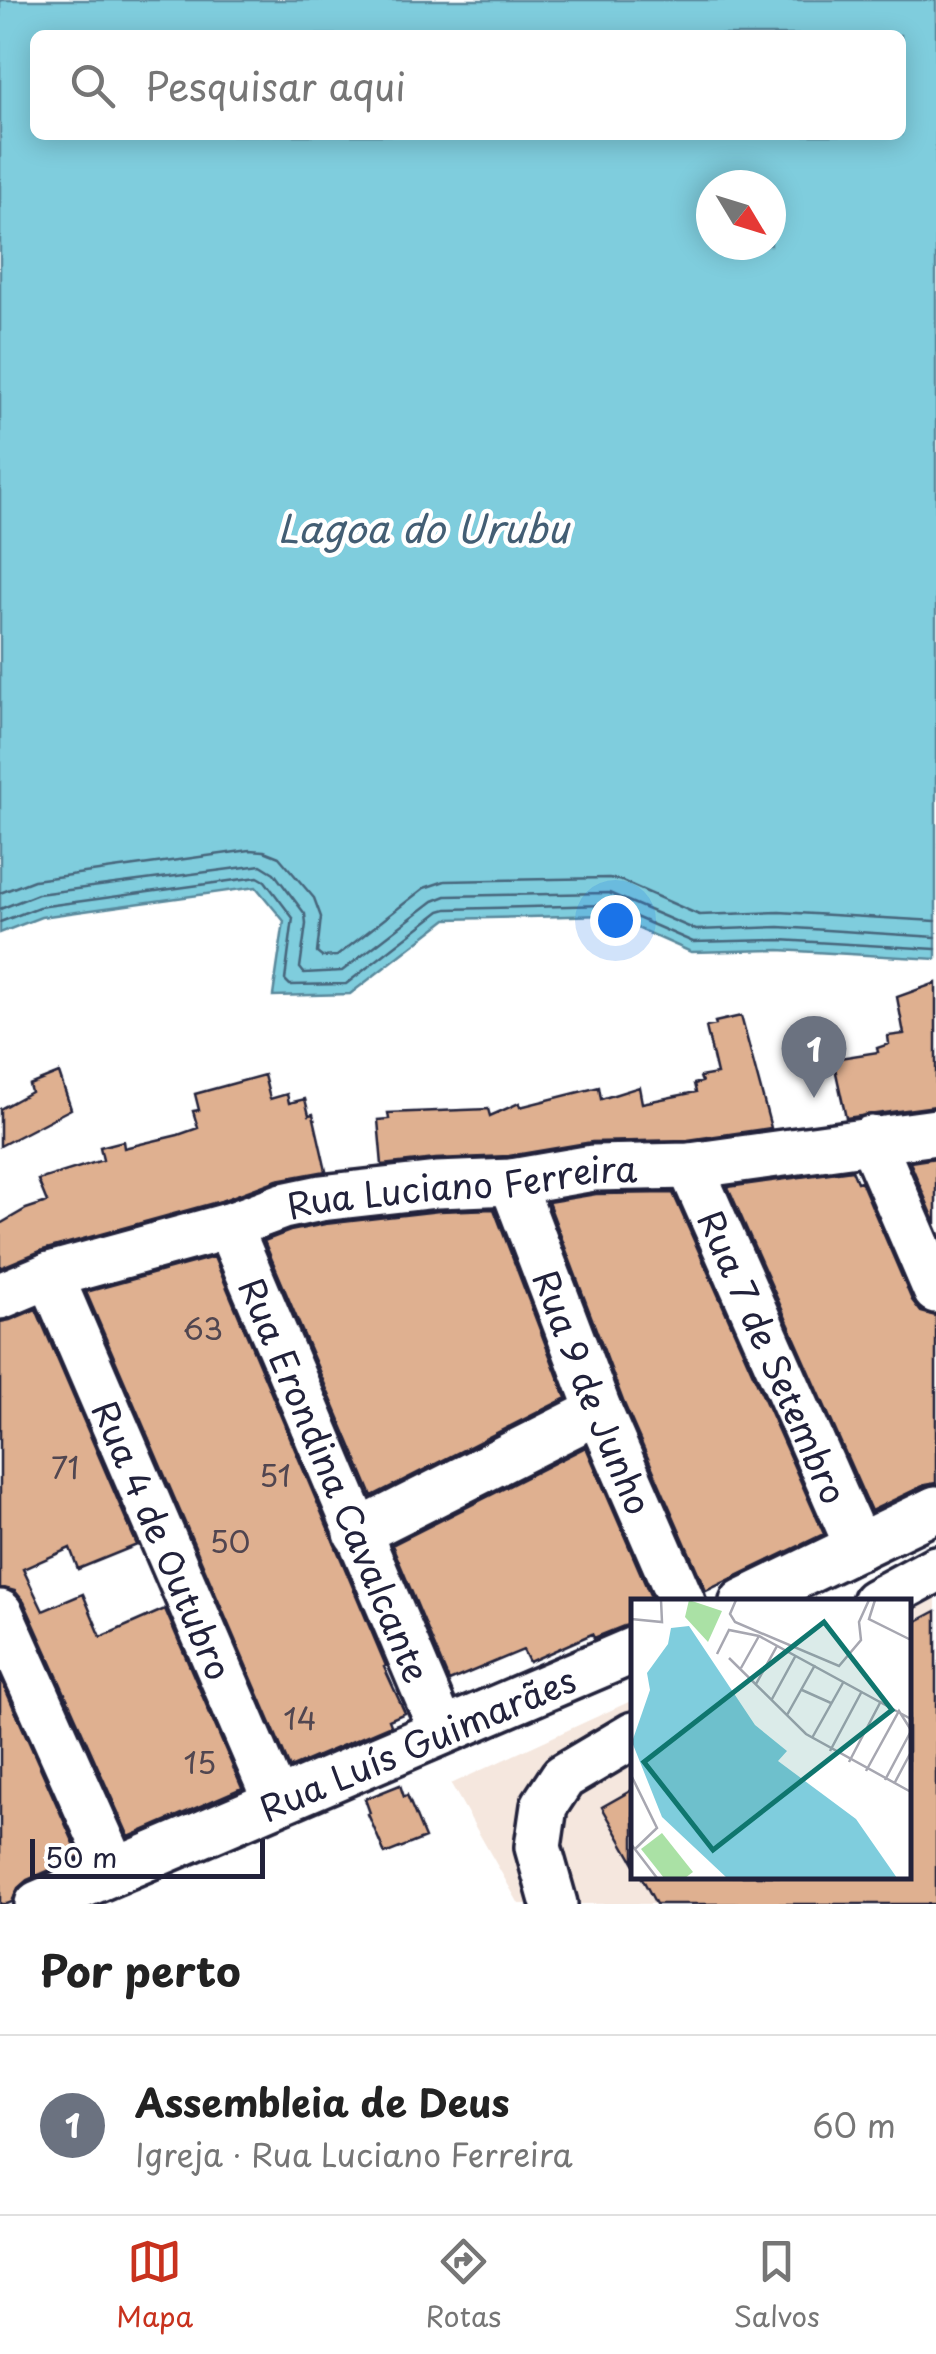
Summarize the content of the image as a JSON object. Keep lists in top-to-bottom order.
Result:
{
  "streets": {
    "street": [
      "Rua Luciano Ferreira",
      "Rua 7 de Setembro",
      "Rua 9 de Junho",
      "Rua Erondina Cavalcante",
      "Rua 4 de Outubro",
      "Rua Luís Guimarães"
    ]
  },
  "crossings": [
    ["Rua Luciano Ferreira", "Rua 7 de Setembro"],
    ["Rua Luciano Ferreira", "Rua 9 de Junho"],
    ["Rua Luciano Ferreira", "Rua Erondina Cavalcante"],
    ["Rua Luciano Ferreira", "Rua 4 de Outubro"],
    ["Rua Erondina Cavalcante", "Rua Luís Guimarães"],
    ["Rua 4 de Outubro", "Rua Luís Guimarães"]
  ],
  "water": ["Lagoa do Urubu"],
  "house_numbers": [
    "63",
    "71",
    "51",
    "50",
    "14",
    "15"
  ],
  "scale_bar": "50 m",
  "north": "bottom right",
  "page": {
    "search": "Pesquisar aqui",
    "pins": "1",
    "scale": "50 m",
    "heading": "Por perto",
    "list": [
      {
        "mark": "1",
        "name": "Assembleia de Deus",
        "note": "Igreja · Rua Luciano Ferreira",
        "value": "60 m"
      }
    ],
    "nav": ["Mapa", "Rotas", "Salvos"]
  }
}
